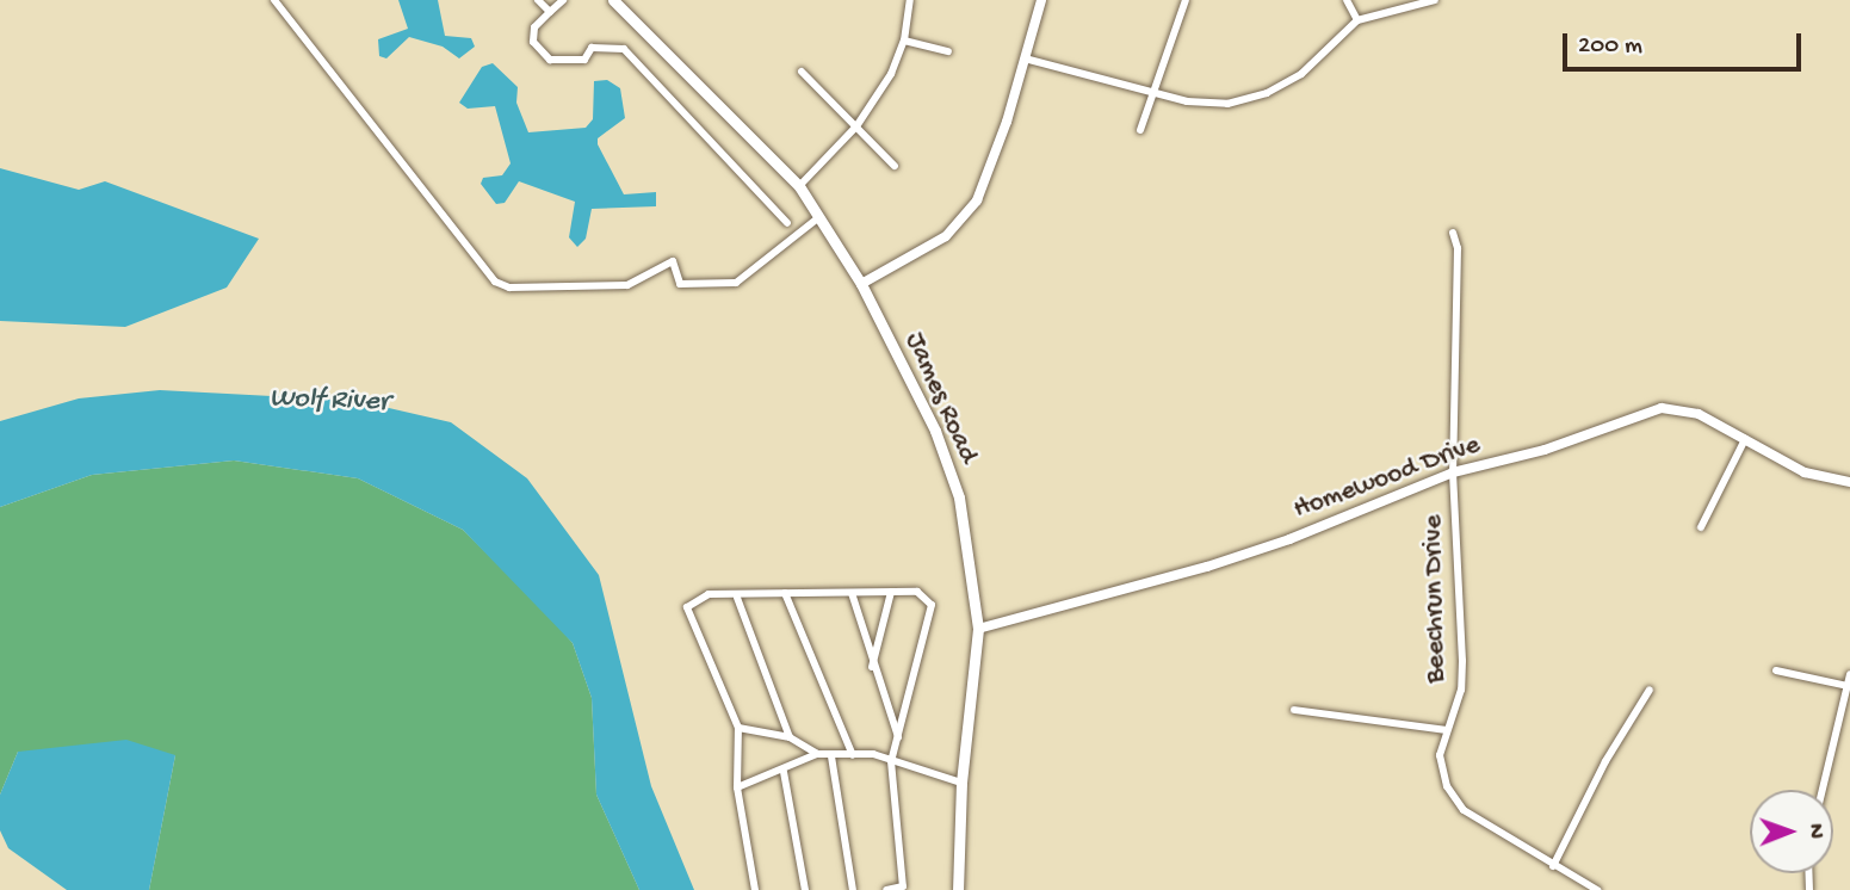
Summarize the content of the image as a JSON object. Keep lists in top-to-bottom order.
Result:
{
  "streets": {
    "main road": ["James Road"],
    "street": ["Homewood Drive", "Beechrun Drive"]
  },
  "crossings": [
    ["James Road", "Homewood Drive"],
    ["Homewood Drive", "Beechrun Drive"]
  ],
  "water": ["Wolf River"],
  "scale_bar": "200 m",
  "north": "right"
}
